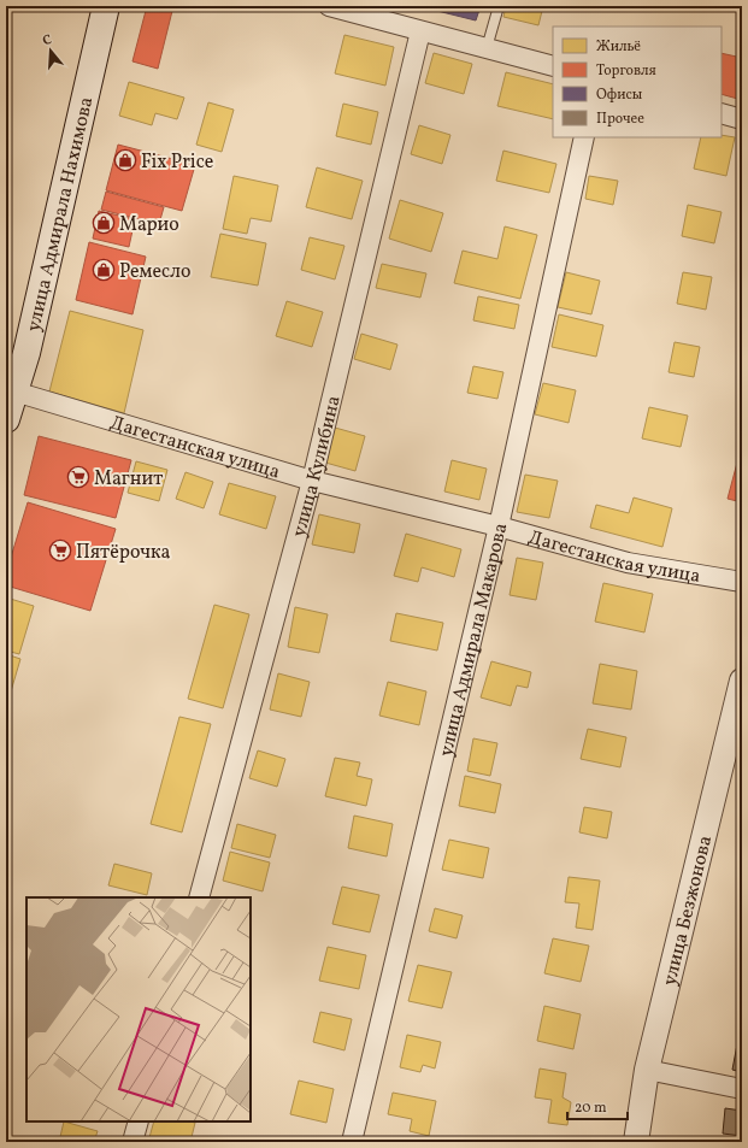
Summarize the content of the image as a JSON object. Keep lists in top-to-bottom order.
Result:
{
  "streets": {
    "main road": ["улица Адмирала Нахимова"],
    "street": [
      "Дагестанская улица",
      "улица Кулибина",
      "улица Адмирала Макарова",
      "улица Безжонова"
    ]
  },
  "crossings": [
    ["улица Адмирала Нахимова", "Дагестанская улица"],
    ["Дагестанская улица", "улица Кулибина"],
    ["Дагестанская улица", "улица Адмирала Макарова"]
  ],
  "places": {
    "shop": ["Fix Price", "Марио", "Ремесло"],
    "supermarket": ["Магнит", "Пятёрочка"]
  },
  "legend": [
    "Жильё",
    "Торговля",
    "Офисы",
    "Прочее"
  ],
  "scale_bar": "20 m",
  "north": "top"
}
